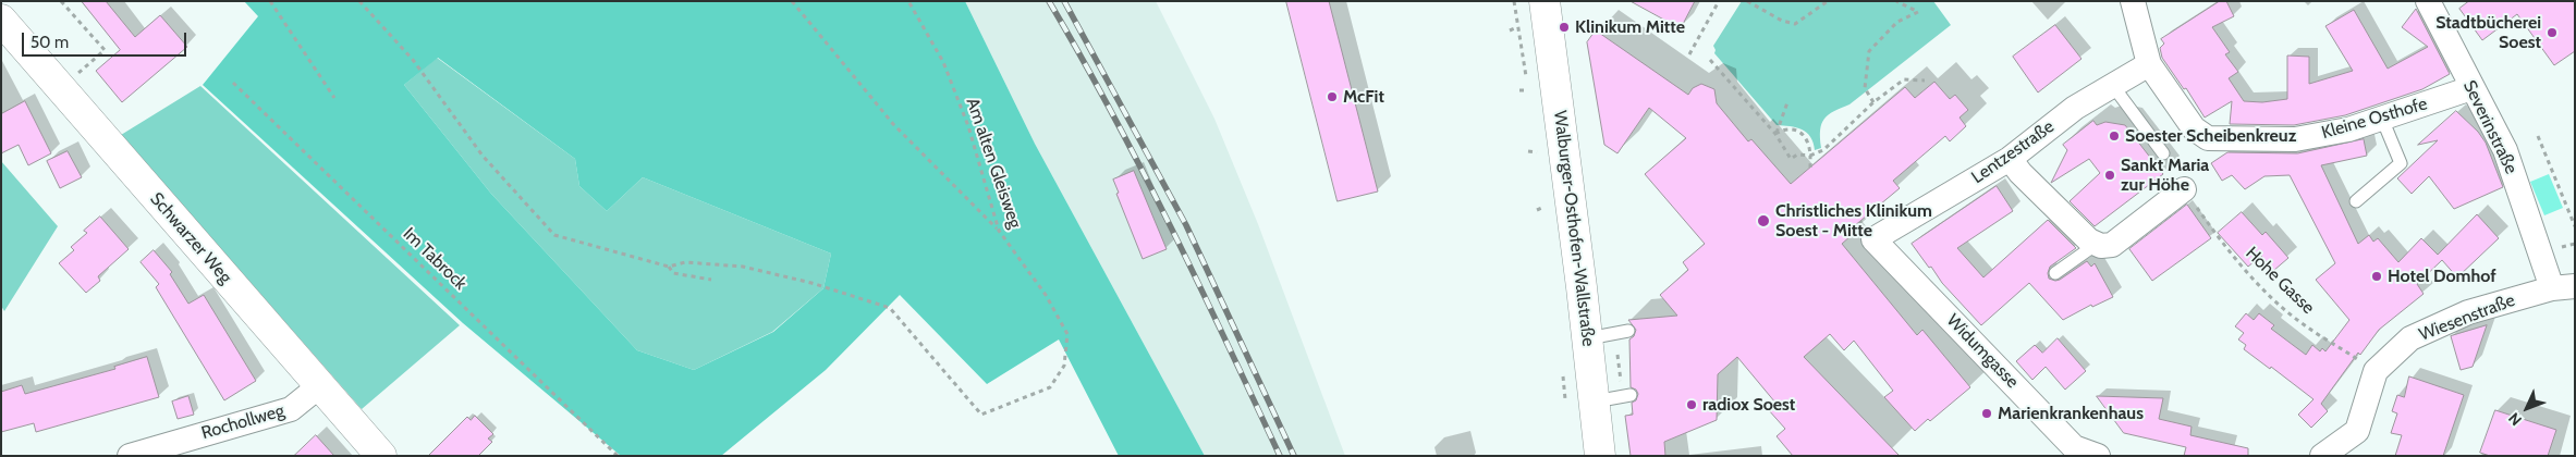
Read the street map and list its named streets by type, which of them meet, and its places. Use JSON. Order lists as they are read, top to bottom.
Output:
{
  "streets": {
    "street": [
      "Kleine Osthofe",
      "Severinstraße",
      "Lentzestraße",
      "Walburger-Osthofen-Wallstraße",
      "Schwarzer Weg",
      "Wiesenstraße",
      "Widumgasse",
      "Rochollweg"
    ],
    "path": ["Am alten Gleisweg", "Im Tabrock", "Hohe Gasse"]
  },
  "crossings": [
    ["Kleine Osthofe", "Severinstraße"],
    ["Kleine Osthofe", "Lentzestraße"],
    ["Severinstraße", "Wiesenstraße"],
    ["Lentzestraße", "Widumgasse"],
    ["Schwarzer Weg", "Rochollweg"],
    ["Hohe Gasse", "Wiesenstraße"]
  ],
  "places": [
    "Klinikum Mitte",
    "Stadtbücherei Soest",
    "McFit",
    "Soester Scheibenkreuz",
    "Sankt Maria zur Höhe",
    "Christliches Klinikum Soest - Mitte",
    "Hotel Domhof",
    "radiox Soest",
    "Marienkrankenhaus"
  ],
  "scale_bar": "50 m",
  "north": "bottom left"
}
